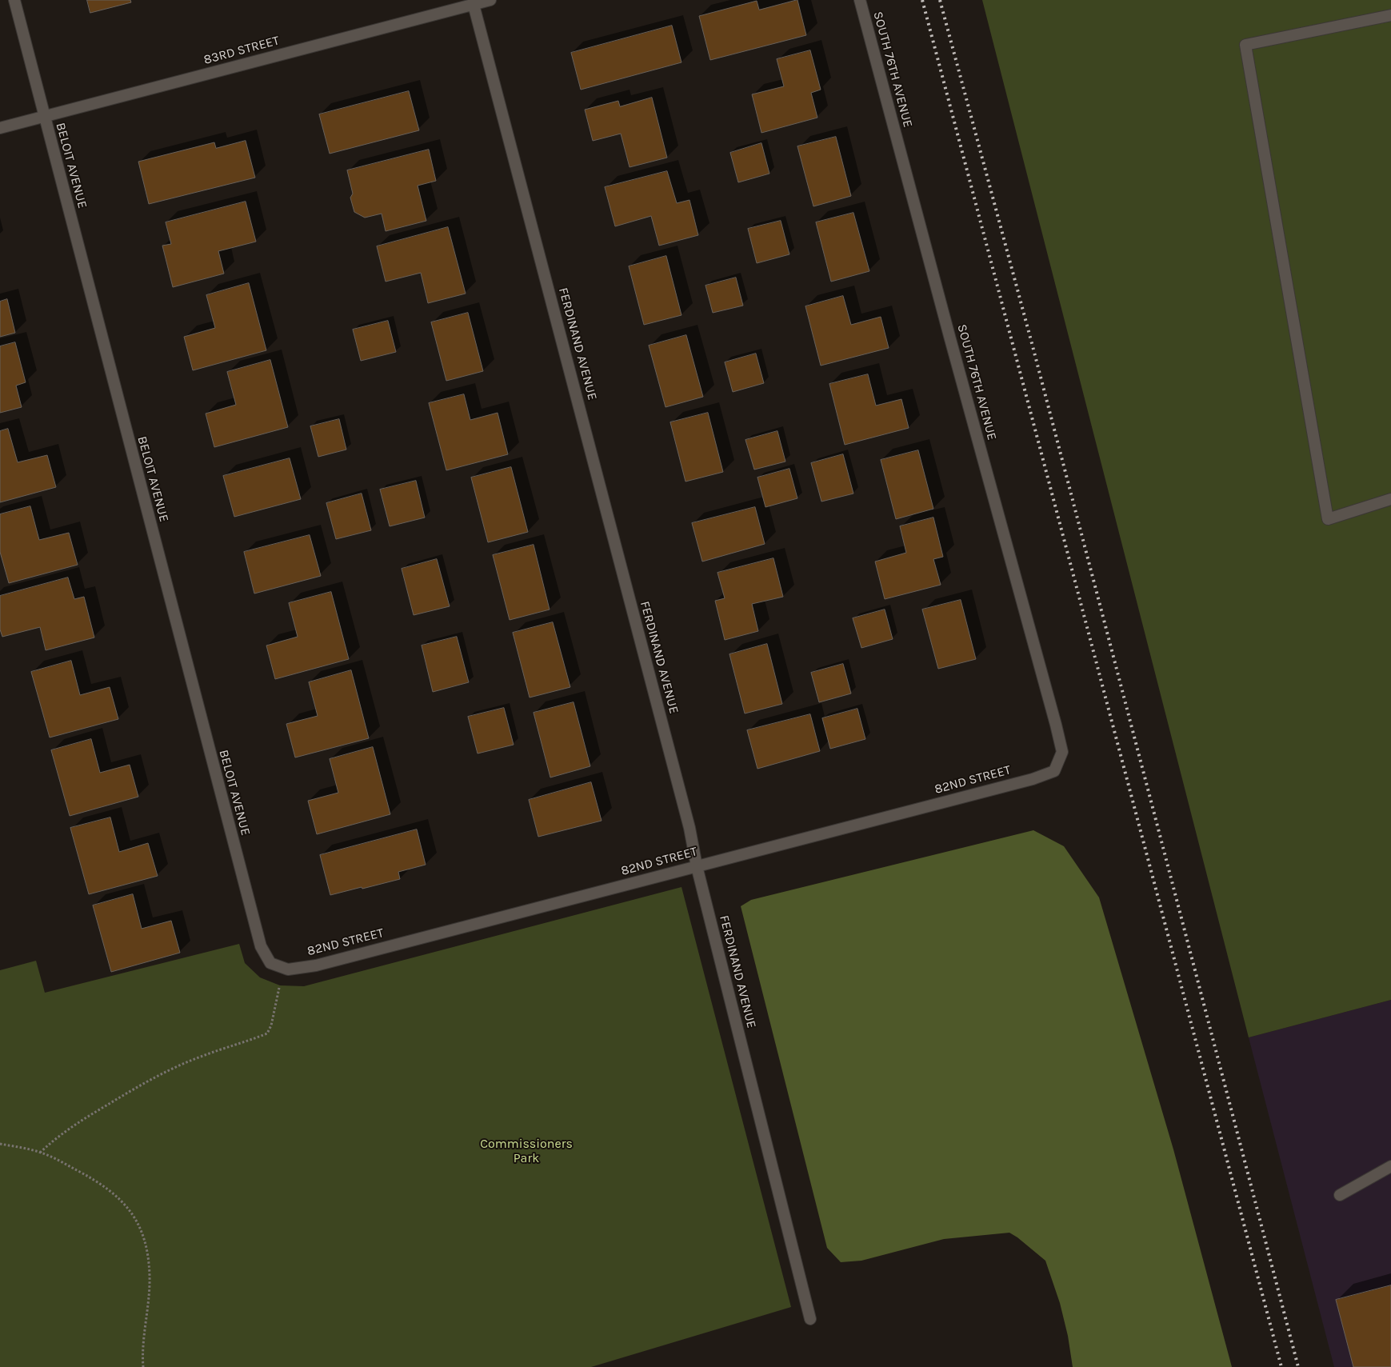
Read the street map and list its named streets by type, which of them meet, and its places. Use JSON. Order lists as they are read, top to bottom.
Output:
{
  "streets": {
    "street": [
      "83RD STREET",
      "SOUTH 76TH AVENUE",
      "BELOIT AVENUE",
      "FERDINAND AVENUE",
      "82ND STREET"
    ]
  },
  "crossings": [
    ["83RD STREET", "BELOIT AVENUE"],
    ["83RD STREET", "FERDINAND AVENUE"],
    ["SOUTH 76TH AVENUE", "82ND STREET"],
    ["BELOIT AVENUE", "82ND STREET"],
    ["FERDINAND AVENUE", "82ND STREET"]
  ],
  "parks": ["Commissioners Park"]
}
